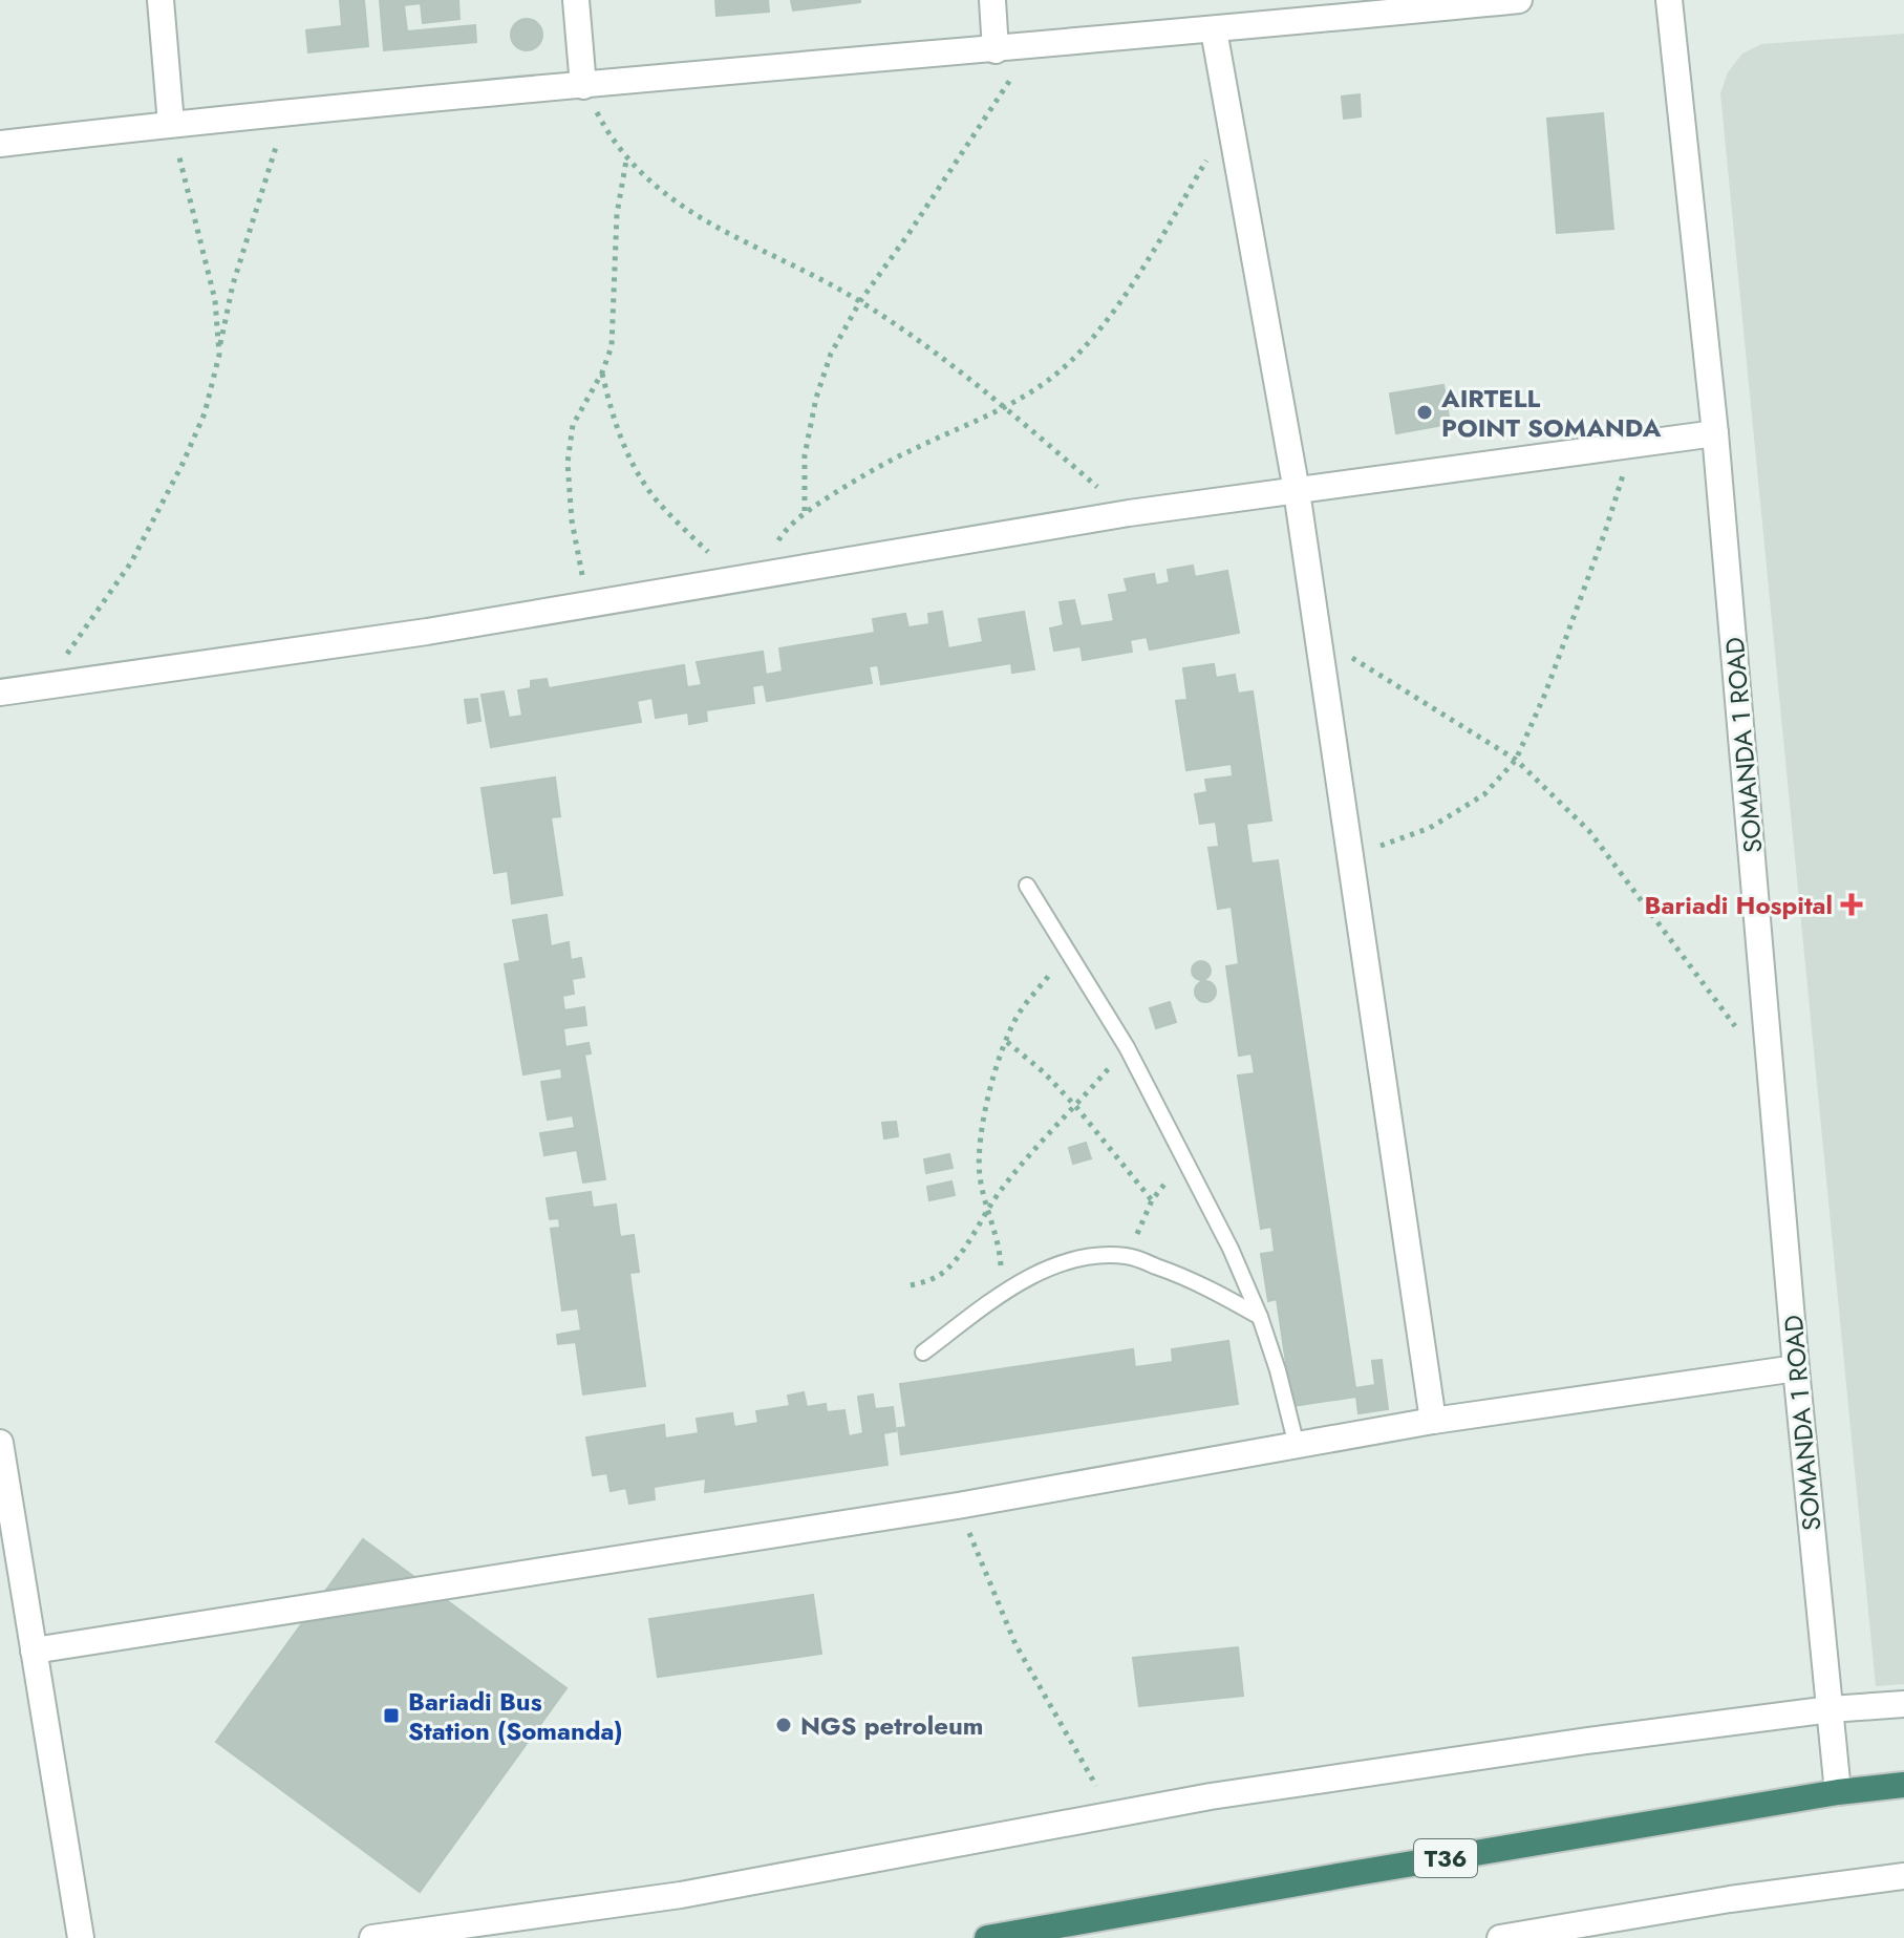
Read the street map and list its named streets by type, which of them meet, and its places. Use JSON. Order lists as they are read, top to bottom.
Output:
{
  "streets": {
    "highway": ["T36"],
    "street": ["SOMANDA 1 ROAD"]
  },
  "crossings": [
    ["SOMANDA 1 ROAD", "T36"]
  ],
  "places": {
    "other": ["AIRTELL POINT SOMANDA", "NGS petroleum"],
    "health": ["Bariadi Hospital"],
    "transit": ["Bariadi Bus Station (Somanda)"]
  }
}
